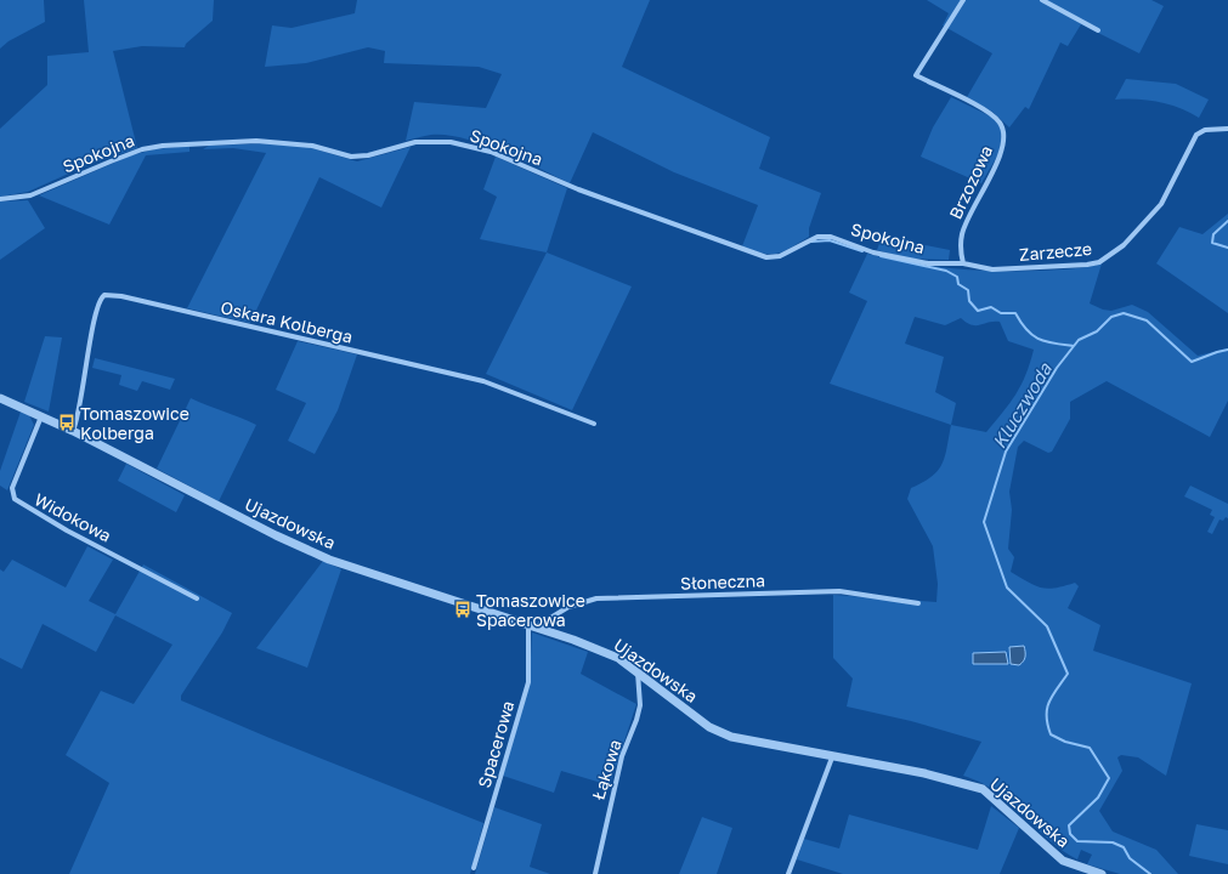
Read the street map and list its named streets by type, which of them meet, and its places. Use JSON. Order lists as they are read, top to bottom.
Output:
{
  "streets": {
    "street": [
      "Spokojna",
      "Brzozowa",
      "Zarzecze",
      "Oskara Kolberga",
      "Widokowa",
      "Ujazdowska",
      "Słoneczna",
      "Spacerowa",
      "Łąkowa"
    ]
  },
  "crossings": [
    ["Spokojna", "Brzozowa"],
    ["Spokojna", "Zarzecze"],
    ["Brzozowa", "Zarzecze"],
    ["Oskara Kolberga", "Ujazdowska"],
    ["Widokowa", "Ujazdowska"],
    ["Ujazdowska", "Słoneczna"],
    ["Ujazdowska", "Spacerowa"],
    ["Ujazdowska", "Łąkowa"],
    ["Słoneczna", "Spacerowa"]
  ],
  "water": ["Kluczwoda"],
  "places": {
    "bus stop": ["Tomaszowice Kolberga", "Tomaszowice Spacerowa"]
  }
}
